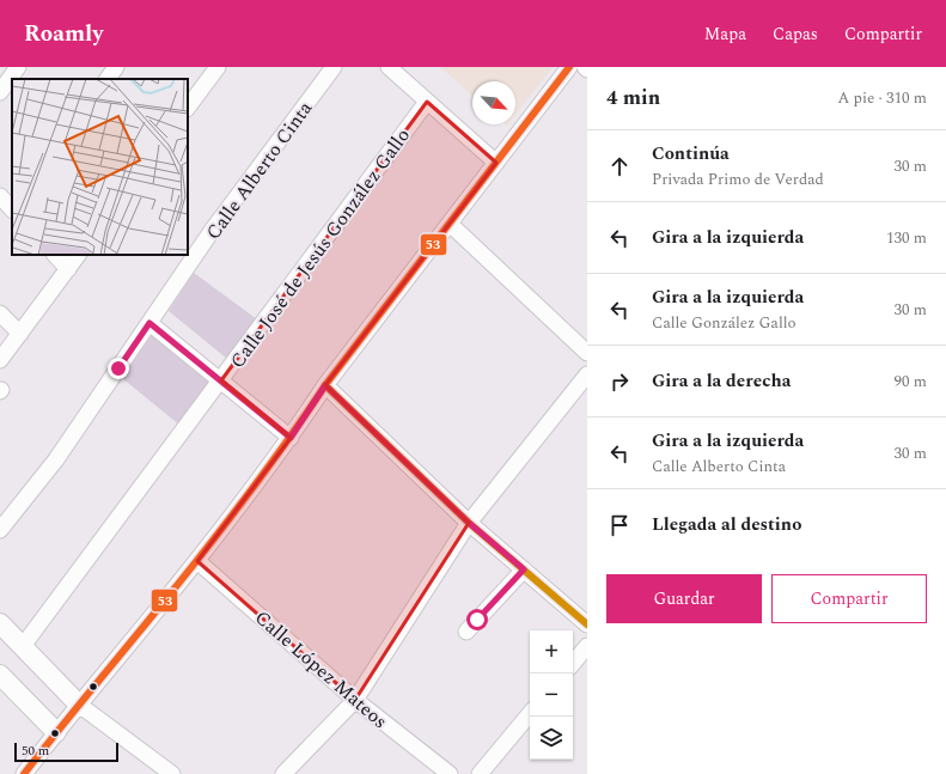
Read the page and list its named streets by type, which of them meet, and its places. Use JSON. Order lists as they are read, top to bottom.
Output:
{
  "streets": {
    "street": ["Calle Alberto Cinta", "Calle José de Jesús González Gallo", "Calle López Mateos"]
  },
  "lines": ["transit line 53"],
  "scale_bar": "50 m",
  "north": "bottom right",
  "page": {
    "header": "Roamly",
    "nav": ["Mapa", "Capas", "Compartir"],
    "heading": ["4 min", "A pie · 310 m"],
    "list": [
      ["Continúa", "Privada Primo de Verdad", "30 m"],
      ["Gira a la izquierda", "130 m"],
      ["Gira a la izquierda", "Calle González Gallo", "30 m"],
      ["Gira a la derecha", "90 m"],
      ["Gira a la izquierda", "Calle Alberto Cinta", "30 m"],
      "Llegada al destino"
    ],
    "buttons": ["Guardar", "Compartir"],
    "map_buttons": ["+", "−"],
    "scale": "50 m"
  }
}
